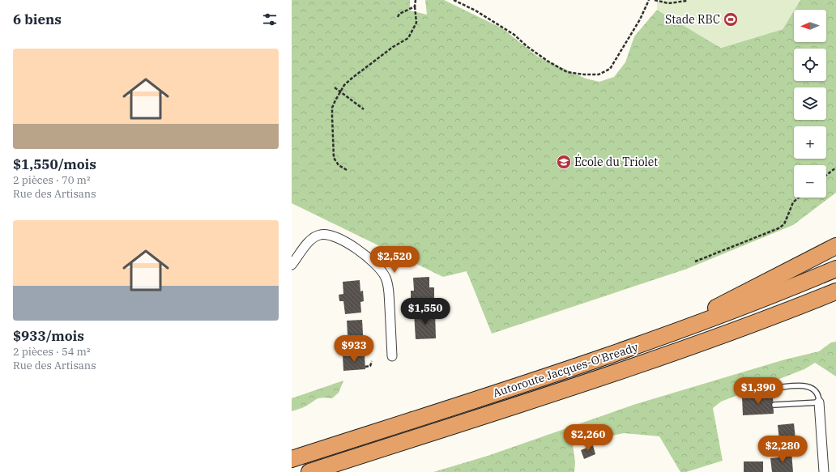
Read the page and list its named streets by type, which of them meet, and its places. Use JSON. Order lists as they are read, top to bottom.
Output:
{
  "streets": {
    "highway": ["Autoroute Jacques-O'Bready"]
  },
  "places": {
    "sports": ["Stade RBC"],
    "school or university": ["École du Triolet"]
  },
  "north": "left",
  "page": {
    "heading": "6 biens",
    "map_buttons": ["+", "−"],
    "list": [
      {
        "name": "$1,550/mois",
        "note": "2 pièces · 70 m² · Rue des Artisans"
      },
      {
        "name": "$933/mois",
        "note": "2 pièces · 54 m² · Rue des Artisans"
      }
    ],
    "price": [
      "$2,520",
      "$1,550",
      "$933",
      "$1,390",
      "$2,260",
      "$2,280"
    ]
  }
}
